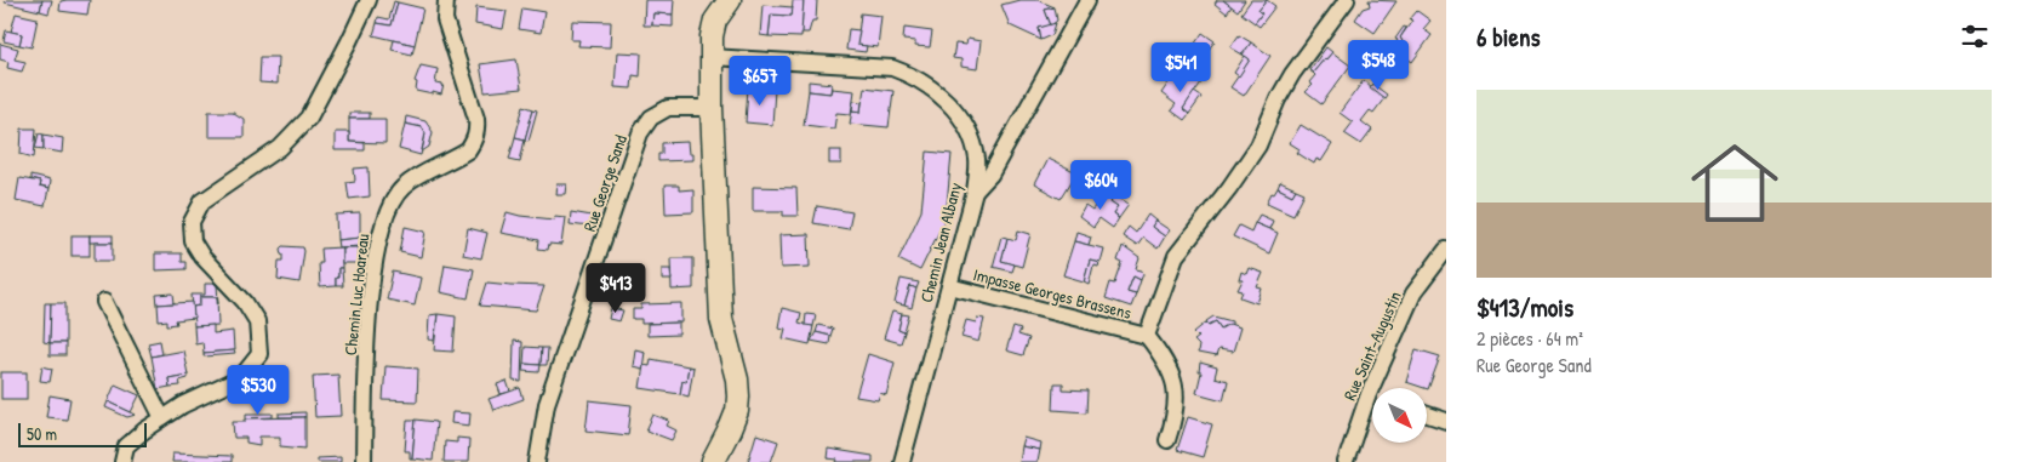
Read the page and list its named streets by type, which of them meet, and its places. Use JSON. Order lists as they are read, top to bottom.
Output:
{
  "streets": {
    "street": [
      "Rue George Sand",
      "Chemin Jean Albany",
      "Impasse Georges Brassens",
      "Chemin Luc Hoareau",
      "Rue Saint-Augustin"
    ]
  },
  "crossings": [
    ["Chemin Jean Albany", "Impasse Georges Brassens"]
  ],
  "scale_bar": "50 m",
  "north": "bottom right",
  "page": {
    "heading": "6 biens",
    "price": [
      "$548",
      "$541",
      "$657",
      "$604",
      "$413",
      "$530"
    ],
    "list": [
      {
        "name": "$413/mois",
        "note": "2 pièces · 64 m² · Rue George Sand"
      }
    ],
    "scale": "50 m"
  }
}
